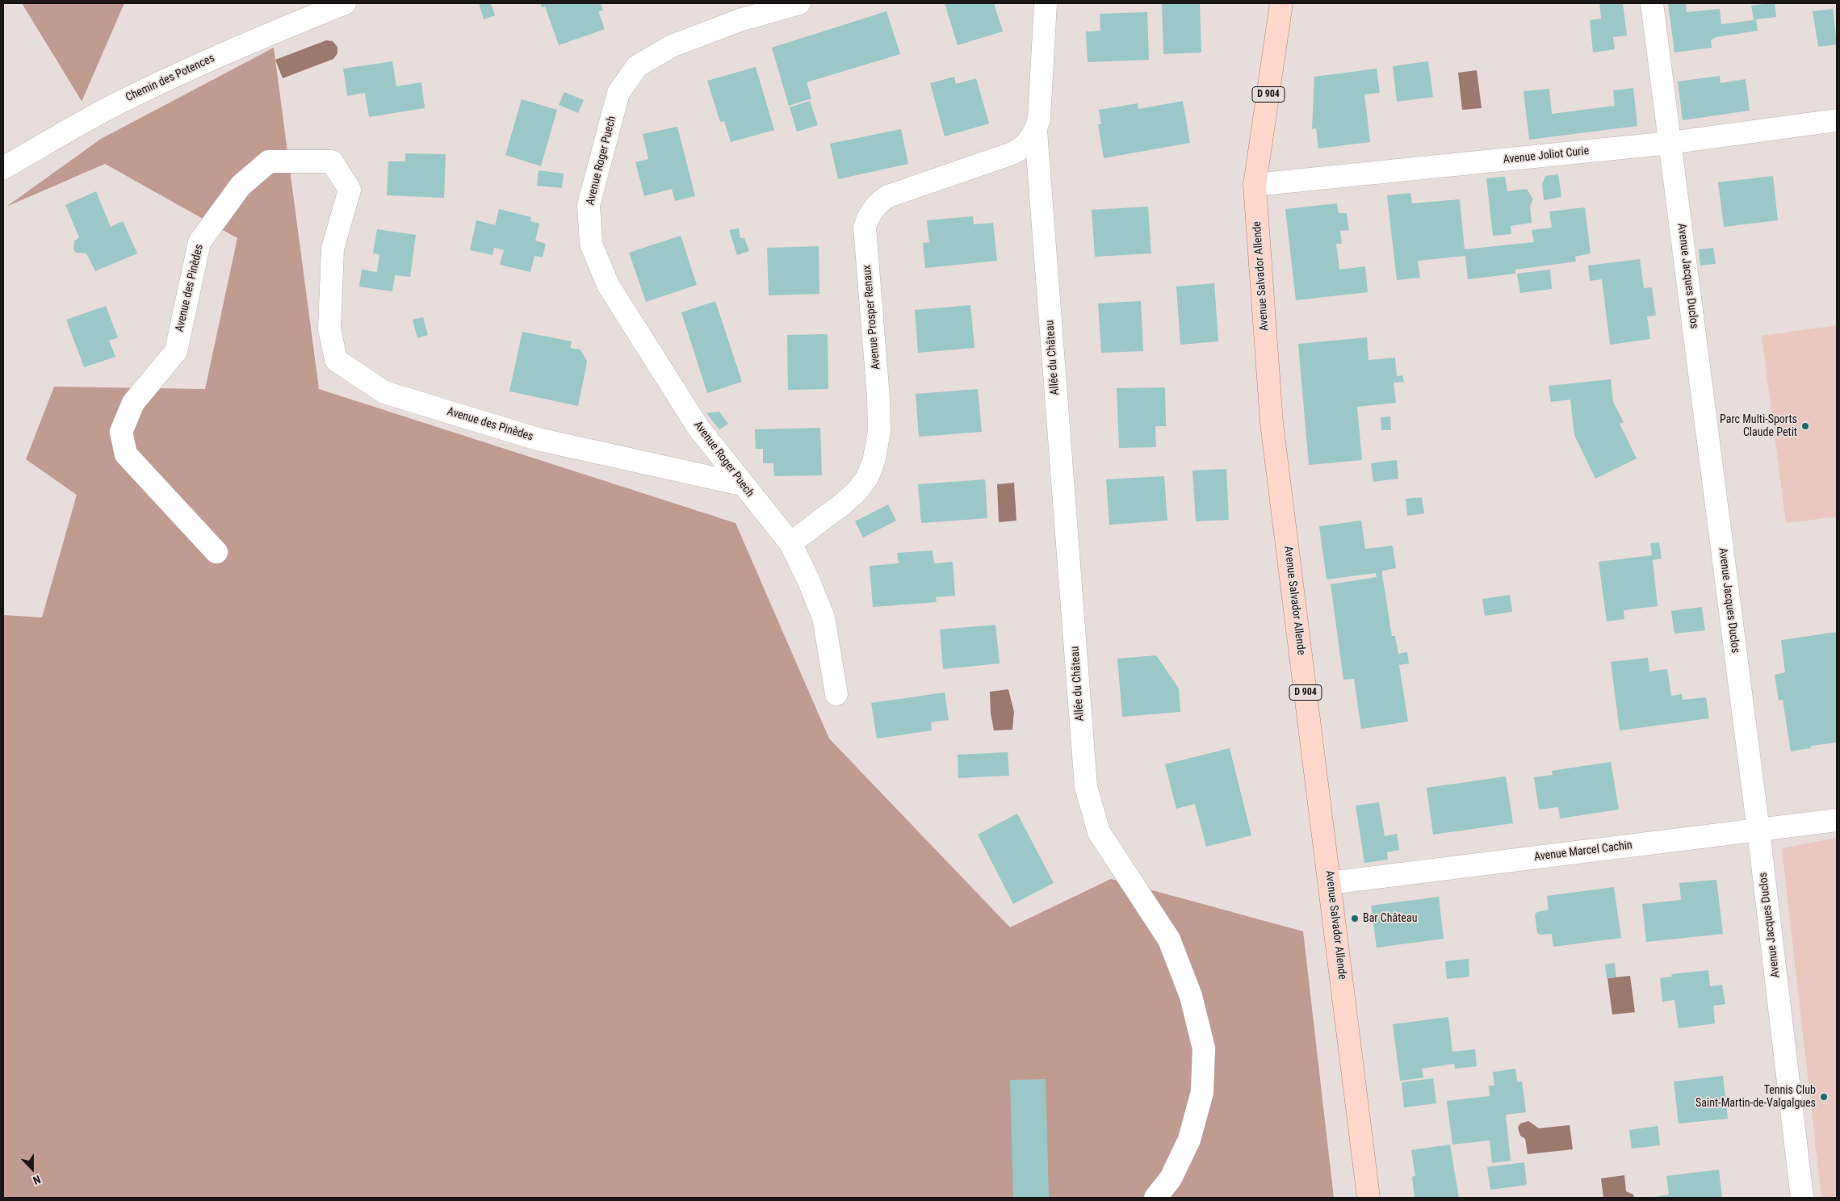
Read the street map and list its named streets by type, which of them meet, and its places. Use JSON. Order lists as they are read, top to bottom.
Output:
{
  "streets": {
    "main road": ["D 904", "Avenue Salvador Allende"],
    "street": [
      "Chemin des Potences",
      "Avenue Joliot Curie",
      "Avenue Roger Puech",
      "Avenue Jacques Duclos",
      "Avenue des Pinèdes",
      "Avenue Prosper Renaux",
      "Allée du Château",
      "Avenue Marcel Cachin"
    ]
  },
  "crossings": [
    ["Avenue Joliot Curie", "Avenue Salvador Allende"],
    ["Avenue Joliot Curie", "Avenue Jacques Duclos"],
    ["Avenue Roger Puech", "Avenue des Pinèdes"],
    ["Avenue Roger Puech", "Avenue Prosper Renaux"],
    ["Avenue Salvador Allende", "Avenue Marcel Cachin"],
    ["Avenue Jacques Duclos", "Avenue Marcel Cachin"],
    ["Avenue Prosper Renaux", "Allée du Château"]
  ],
  "places": ["Parc Multi-Sports Claude Petit", "Bar Château", "Tennis Club Saint-Martin-de-Valgalgues"],
  "north": "bottom"
}
